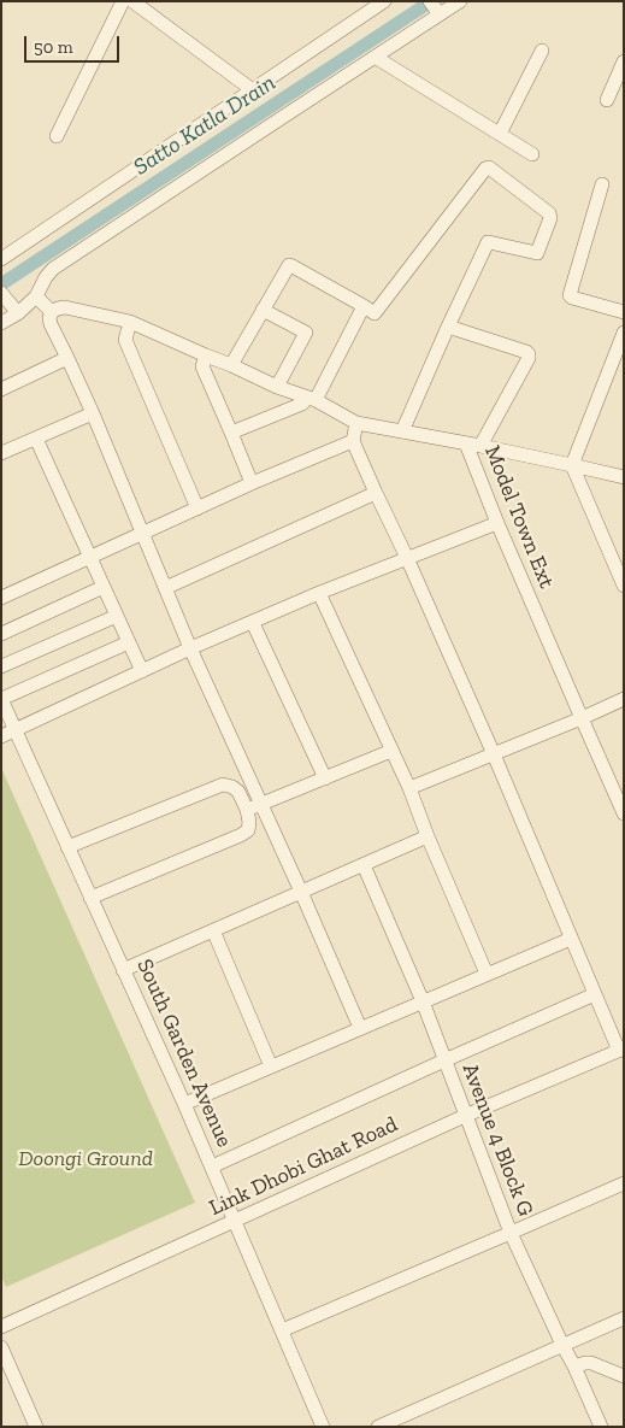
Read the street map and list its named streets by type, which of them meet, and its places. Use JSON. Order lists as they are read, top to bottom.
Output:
{
  "streets": {
    "street": [
      "Model Town Ext",
      "South Garden Avenue",
      "Avenue 4 Block G",
      "Link Dhobi Ghat Road"
    ]
  },
  "crossings": [
    ["South Garden Avenue", "Link Dhobi Ghat Road"],
    ["Avenue 4 Block G", "Link Dhobi Ghat Road"]
  ],
  "water": ["Satto Katla Drain"],
  "parks": ["Doongi Ground"],
  "scale_bar": "50 m"
}
